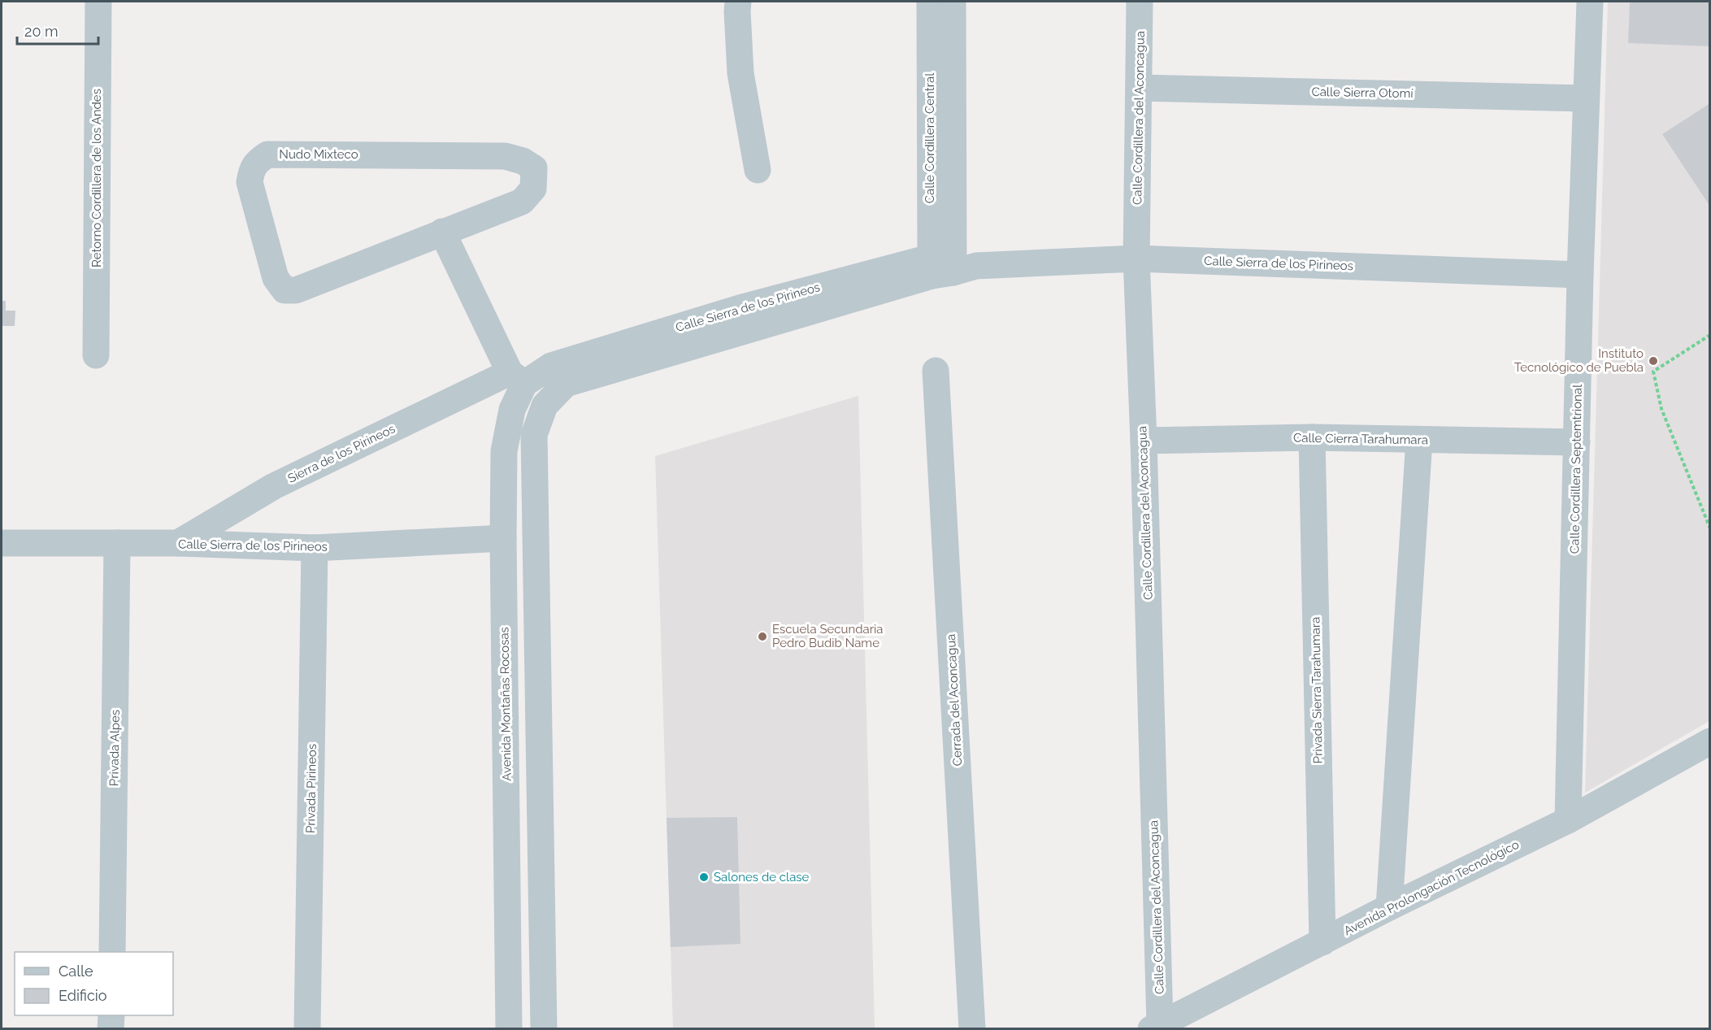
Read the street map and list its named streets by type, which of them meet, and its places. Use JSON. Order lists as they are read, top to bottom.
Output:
{
  "streets": {
    "street": [
      "Calle Sierra Otomí",
      "Calle Cordillera del Aconcagua",
      "Calle Cordillera Central",
      "Nudo Mixteco",
      "Retorno Cordillera de los Andes",
      "Calle Sierra de los Pirineos",
      "Calle Cierra Tarahumara",
      "Sierra de los Pirineos",
      "Calle Cordillera Septemtrional",
      "Privada Sierra Tarahumara",
      "Cerrada del Aconcagua",
      "Avenida Montañas Rocosas",
      "Privada Alpes",
      "Privada Pirineos",
      "Avenida Prolongación Tecnológico"
    ]
  },
  "crossings": [
    ["Calle Sierra Otomí", "Calle Cordillera del Aconcagua"],
    ["Calle Sierra Otomí", "Calle Cordillera Septemtrional"],
    ["Calle Cordillera del Aconcagua", "Calle Sierra de los Pirineos"],
    ["Calle Cordillera del Aconcagua", "Calle Cierra Tarahumara"],
    ["Calle Cordillera del Aconcagua", "Avenida Prolongación Tecnológico"],
    ["Calle Cordillera Central", "Calle Sierra de los Pirineos"],
    ["Calle Sierra de los Pirineos", "Sierra de los Pirineos"],
    ["Calle Sierra de los Pirineos", "Calle Cordillera Septemtrional"],
    ["Calle Sierra de los Pirineos", "Avenida Montañas Rocosas"],
    ["Calle Sierra de los Pirineos", "Privada Alpes"],
    ["Calle Sierra de los Pirineos", "Privada Pirineos"],
    ["Calle Cierra Tarahumara", "Calle Cordillera Septemtrional"],
    ["Calle Cierra Tarahumara", "Privada Sierra Tarahumara"],
    ["Sierra de los Pirineos", "Avenida Montañas Rocosas"],
    ["Calle Cordillera Septemtrional", "Avenida Prolongación Tecnológico"],
    ["Privada Sierra Tarahumara", "Avenida Prolongación Tecnológico"]
  ],
  "places": ["Instituto Tecnológico de Puebla", "Escuela Secundaria Pedro Budib Name", "Salones de clase"],
  "legend": ["Calle", "Edificio"],
  "scale_bar": "20 m"
}
